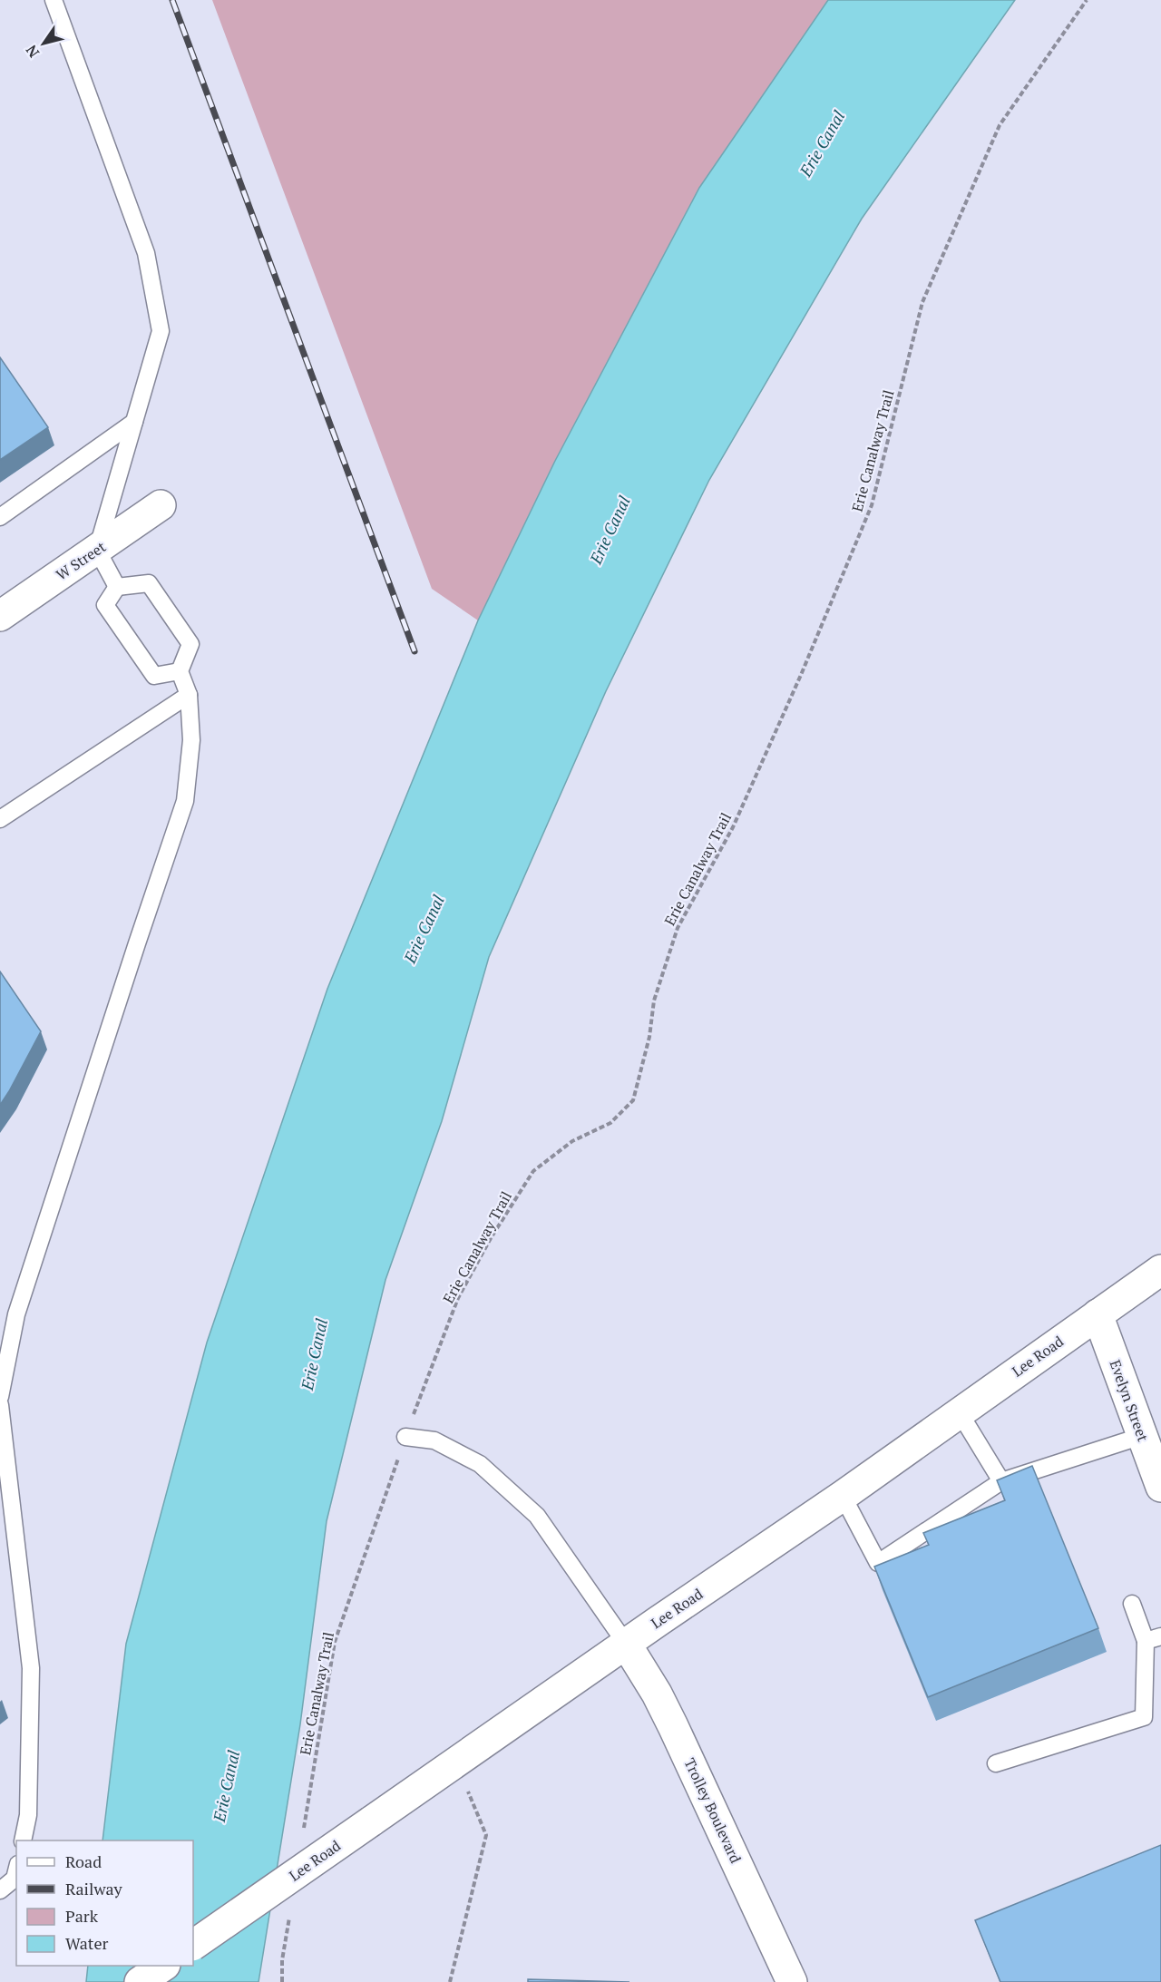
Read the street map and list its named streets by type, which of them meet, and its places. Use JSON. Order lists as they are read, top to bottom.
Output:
{
  "streets": {
    "street": [
      "W Street",
      "Lee Road",
      "Evelyn Street",
      "Trolley Boulevard"
    ],
    "path": ["Erie Canalway Trail"]
  },
  "crossings": [
    ["Lee Road", "Evelyn Street"],
    ["Lee Road", "Trolley Boulevard"]
  ],
  "water": ["Erie Canal"],
  "legend": [
    "Road",
    "Railway",
    "Park",
    "Water"
  ],
  "north": "bottom left"
}
